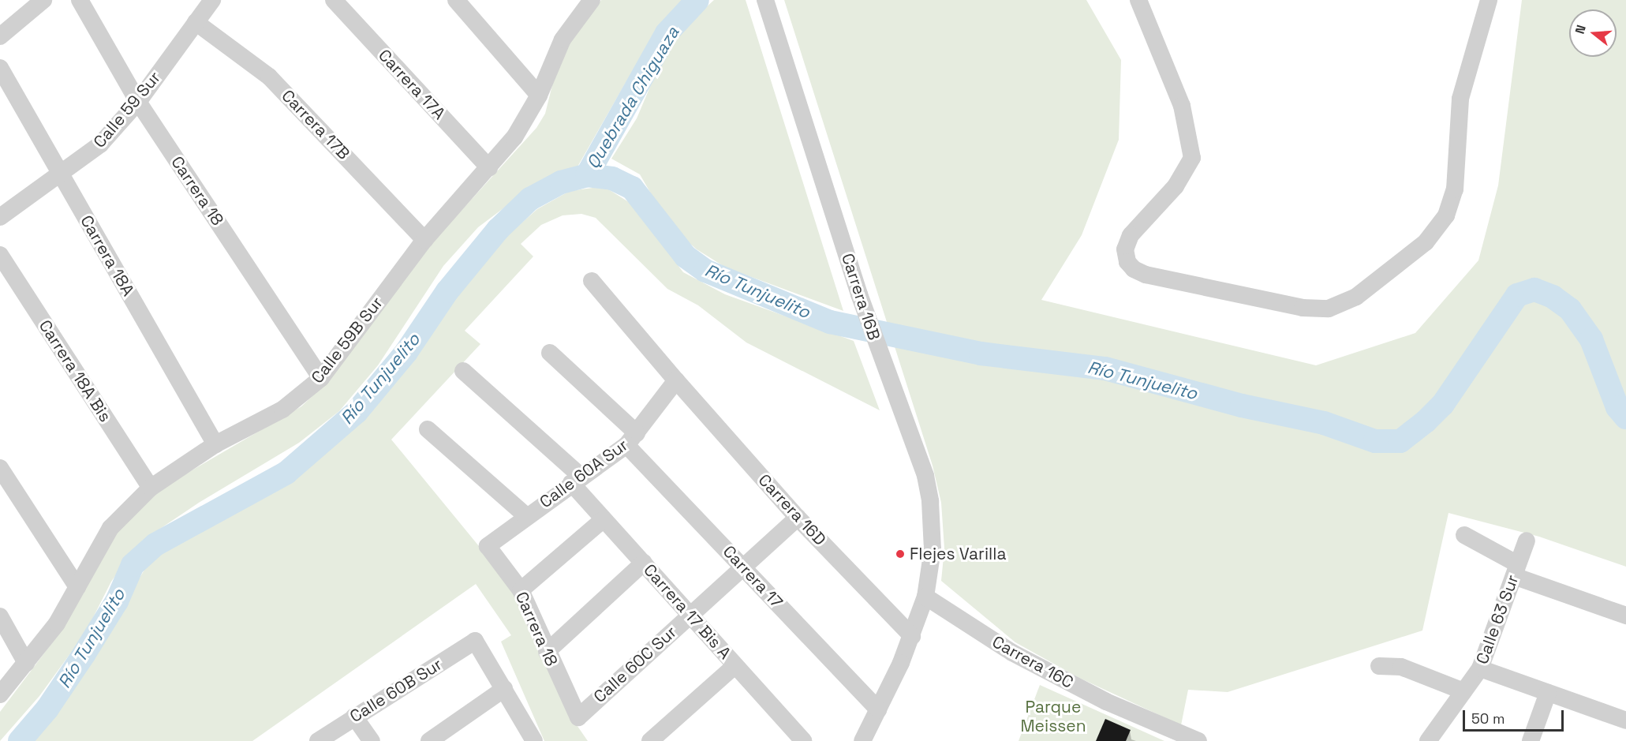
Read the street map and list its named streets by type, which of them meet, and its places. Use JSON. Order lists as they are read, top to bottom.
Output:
{
  "streets": {
    "street": [
      "Carrera 17A",
      "Calle 59 Sur",
      "Carrera 17B",
      "Carrera 18",
      "Carrera 18A",
      "Carrera 16B",
      "Calle 59B Sur",
      "Carrera 18A Bis",
      "Calle 60A Sur",
      "Carrera 16D",
      "Carrera 17",
      "Carrera 17 Bis A",
      "Calle 63 Sur",
      "Carrera 16C",
      "Calle 60C Sur",
      "Calle 60B Sur"
    ]
  },
  "crossings": [
    ["Carrera 17A", "Calle 59B Sur"],
    ["Calle 59 Sur", "Carrera 17B"],
    ["Calle 59 Sur", "Carrera 18"],
    ["Calle 59 Sur", "Carrera 18A"],
    ["Carrera 17B", "Calle 59B Sur"],
    ["Carrera 18", "Calle 59B Sur"],
    ["Carrera 18", "Calle 60A Sur"],
    ["Carrera 18", "Calle 60C Sur"],
    ["Carrera 18A", "Calle 59B Sur"],
    ["Carrera 16B", "Carrera 16D"],
    ["Carrera 16B", "Carrera 17"],
    ["Carrera 16B", "Carrera 16C"],
    ["Calle 59B Sur", "Carrera 18A Bis"],
    ["Calle 60A Sur", "Carrera 16D"],
    ["Calle 60A Sur", "Carrera 17"],
    ["Calle 60A Sur", "Carrera 17 Bis A"],
    ["Carrera 16D", "Calle 60C Sur"],
    ["Carrera 17", "Calle 60C Sur"],
    ["Carrera 17 Bis A", "Calle 60C Sur"]
  ],
  "water": ["Quebrada Chiguaza", "Río Tunjuelito"],
  "parks": ["Parque Meissen"],
  "places": ["Flejes Varilla"],
  "scale_bar": "50 m",
  "north": "left"
}
